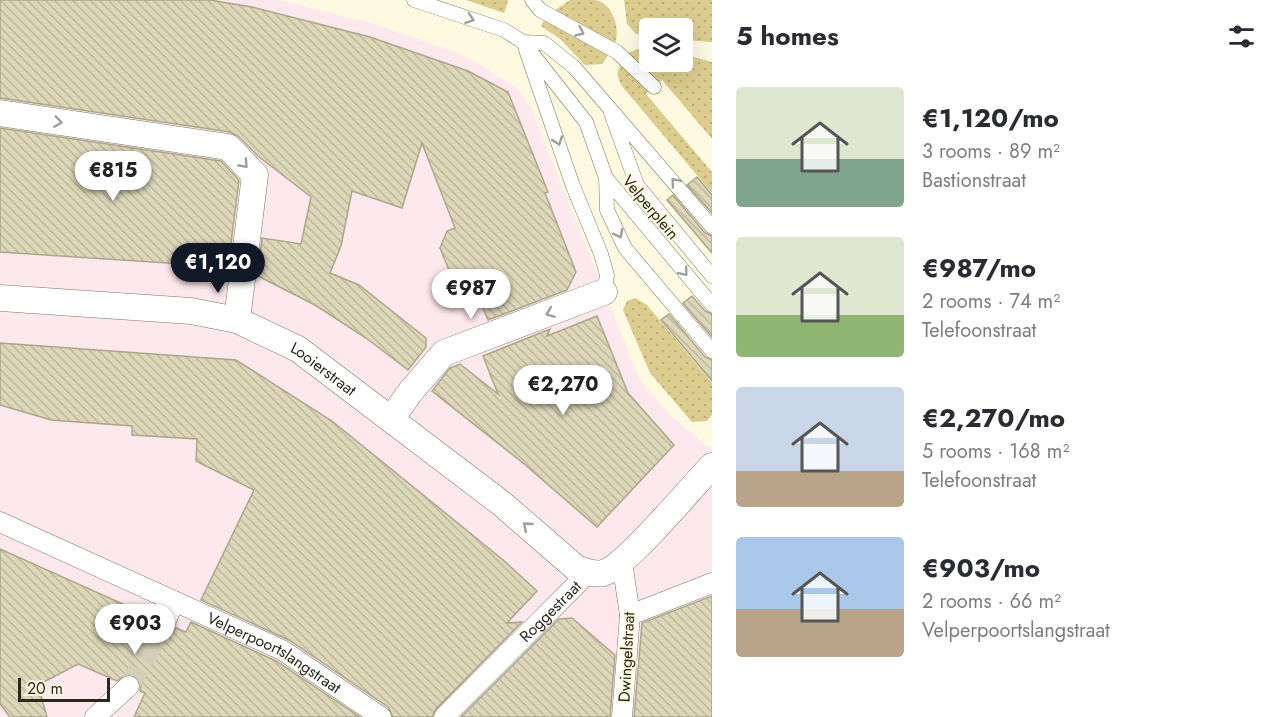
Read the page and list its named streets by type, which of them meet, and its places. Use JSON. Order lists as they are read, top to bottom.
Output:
{
  "streets": {
    "street": [
      "Looierstraat",
      "Roggestraat",
      "Velperpoortslangstraat",
      "Dwingelstraat"
    ],
    "lane": ["Velperplein"]
  },
  "crossings": [
    ["Looierstraat", "Roggestraat"],
    ["Roggestraat", "Dwingelstraat"]
  ],
  "one_way": ["Looierstraat"],
  "scale_bar": "20 m",
  "page": {
    "heading": "5 homes",
    "list": [
      {
        "name": "€1,120/mo",
        "note": "3 rooms · 89 m² · Bastionstraat"
      },
      {
        "name": "€987/mo",
        "note": "2 rooms · 74 m² · Telefoonstraat"
      },
      {
        "name": "€2,270/mo",
        "note": "5 rooms · 168 m² · Telefoonstraat"
      },
      {
        "name": "€903/mo",
        "note": "2 rooms · 66 m² · Velperpoortslangstraat"
      }
    ],
    "price": [
      "€815",
      "€1,120",
      "€987",
      "€2,270",
      "€903"
    ],
    "scale": "20 m"
  }
}
